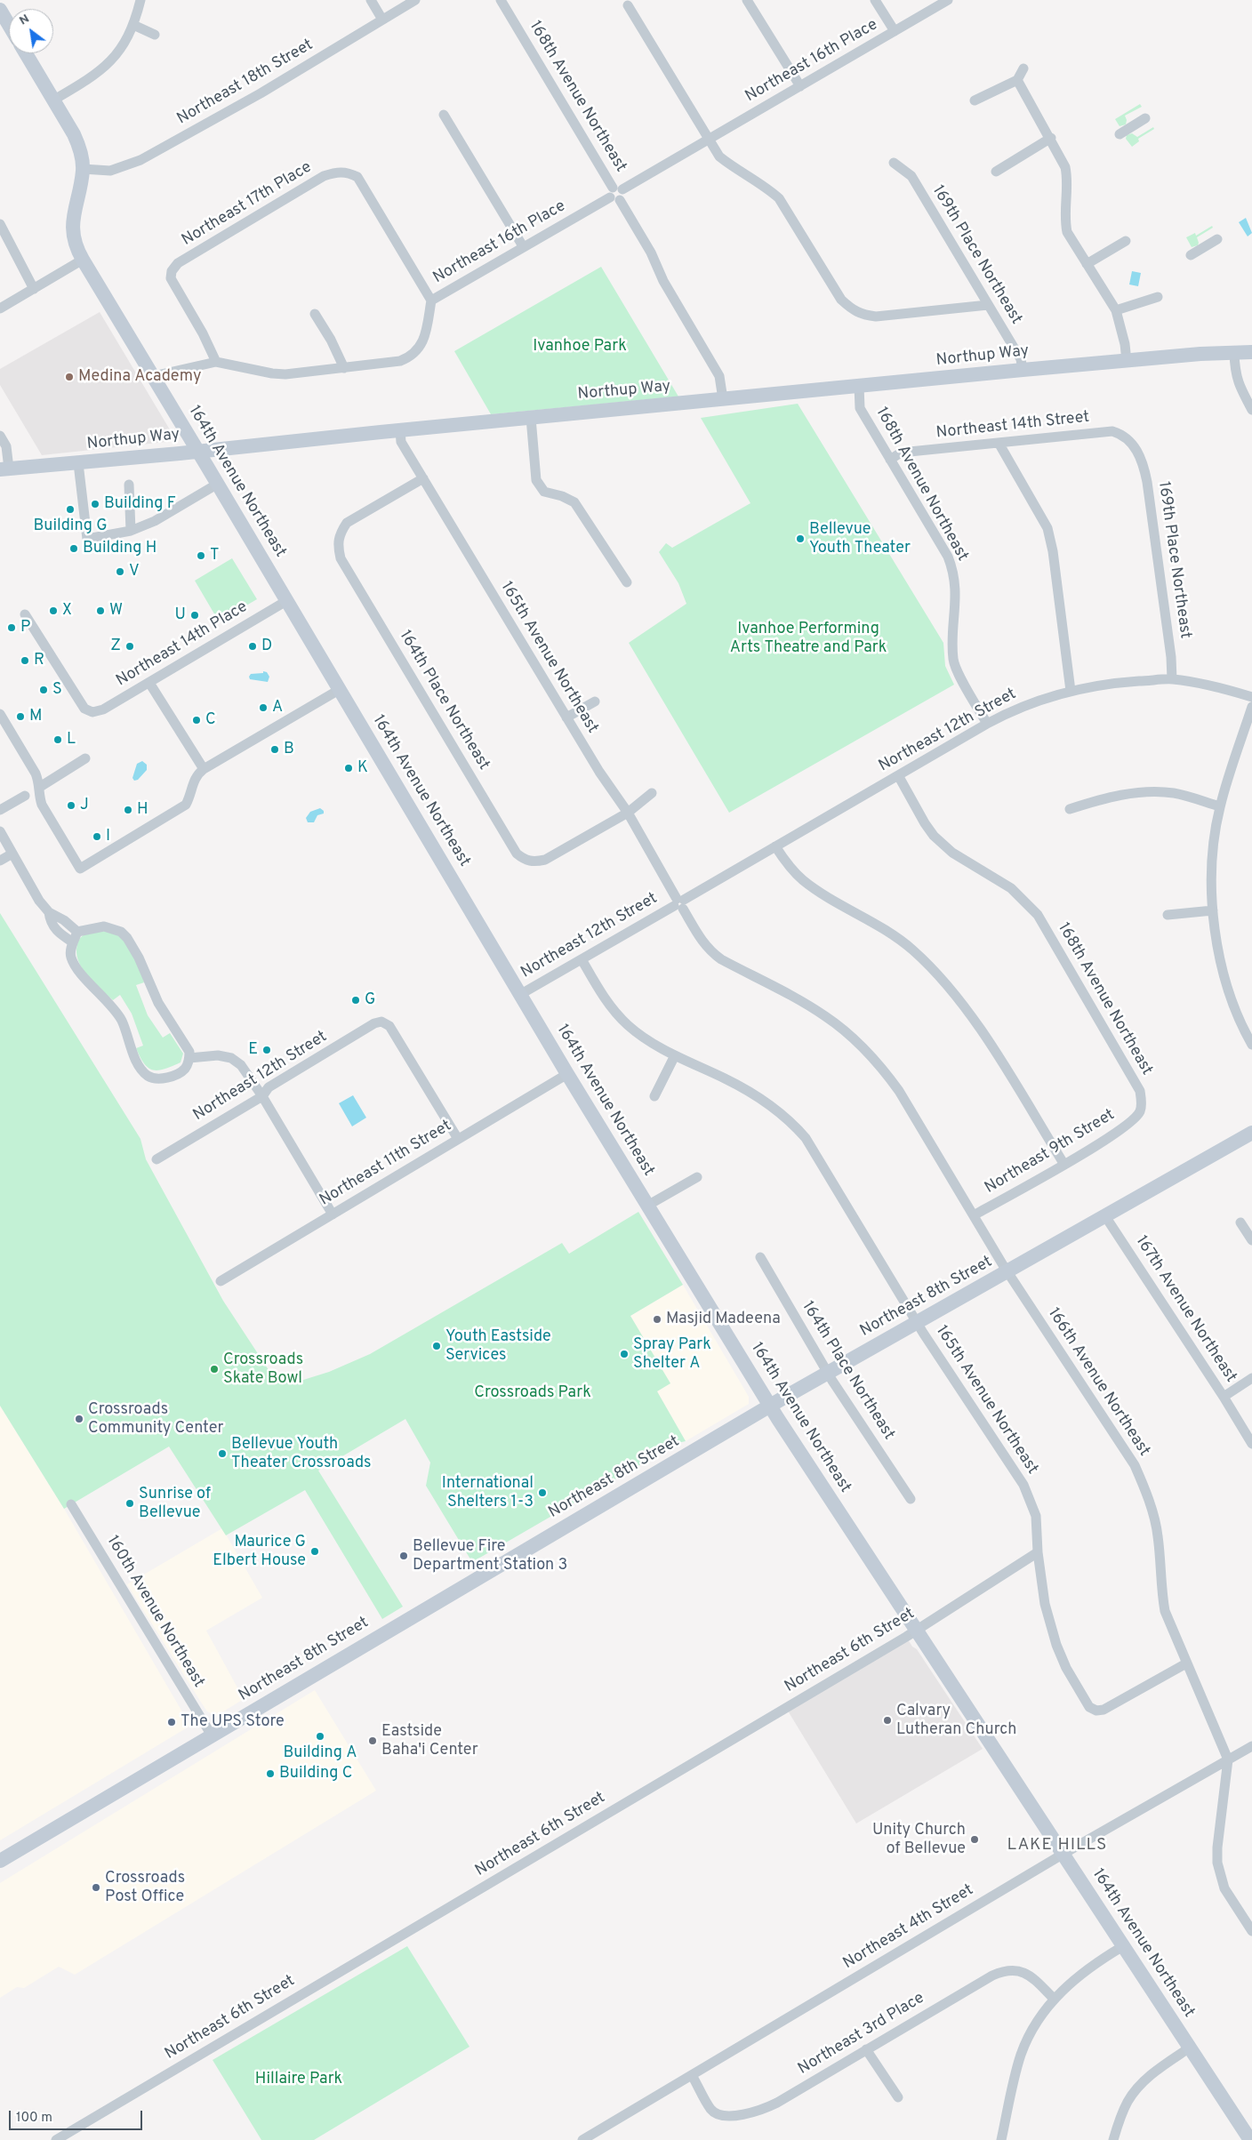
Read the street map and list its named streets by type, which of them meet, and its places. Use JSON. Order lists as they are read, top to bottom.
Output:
{
  "streets": {
    "street": [
      "Northeast 16th Place",
      "Northeast 18th Street",
      "168th Avenue Northeast",
      "Northeast 17th Place",
      "169th Place Northeast",
      "Northup Way",
      "Northeast 14th Street",
      "164th Avenue Northeast",
      "Northeast 14th Place",
      "165th Avenue Northeast",
      "164th Place Northeast",
      "Northeast 12th Street",
      "Northeast 9th Street",
      "Northeast 11th Street",
      "Northeast 8th Street",
      "167th Avenue Northeast",
      "166th Avenue Northeast",
      "160th Avenue Northeast",
      "Northeast 6th Street",
      "Northeast 4th Street",
      "Northeast 3rd Place"
    ]
  },
  "crossings": [
    ["Northeast 16th Place", "168th Avenue Northeast"],
    ["Northeast 16th Place", "Northeast 17th Place"],
    ["Northeast 16th Place", "164th Avenue Northeast"],
    ["Northeast 18th Street", "164th Avenue Northeast"],
    ["168th Avenue Northeast", "Northup Way"],
    ["168th Avenue Northeast", "Northeast 14th Street"],
    ["168th Avenue Northeast", "Northeast 12th Street"],
    ["168th Avenue Northeast", "Northeast 9th Street"],
    ["169th Place Northeast", "Northup Way"],
    ["169th Place Northeast", "Northeast 14th Street"],
    ["169th Place Northeast", "Northeast 12th Street"],
    ["Northup Way", "164th Avenue Northeast"],
    ["Northup Way", "165th Avenue Northeast"],
    ["164th Avenue Northeast", "Northeast 14th Place"],
    ["164th Avenue Northeast", "Northeast 12th Street"],
    ["164th Avenue Northeast", "Northeast 11th Street"],
    ["164th Avenue Northeast", "Northeast 8th Street"],
    ["164th Avenue Northeast", "Northeast 6th Street"],
    ["164th Avenue Northeast", "Northeast 4th Street"],
    ["165th Avenue Northeast", "164th Place Northeast"],
    ["165th Avenue Northeast", "Northeast 12th Street"],
    ["165th Avenue Northeast", "Northeast 8th Street"],
    ["165th Avenue Northeast", "166th Avenue Northeast"],
    ["165th Avenue Northeast", "Northeast 6th Street"],
    ["164th Place Northeast", "Northeast 8th Street"],
    ["Northeast 12th Street", "Northeast 11th Street"],
    ["Northeast 9th Street", "166th Avenue Northeast"],
    ["Northeast 8th Street", "167th Avenue Northeast"],
    ["Northeast 8th Street", "166th Avenue Northeast"],
    ["Northeast 8th Street", "160th Avenue Northeast"],
    ["166th Avenue Northeast", "Northeast 4th Street"],
    ["Northeast 4th Street", "Northeast 3rd Place"]
  ],
  "districts": ["LAKE HILLS"],
  "parks": [
    "Ivanhoe Park",
    "Ivanhoe Performing Arts Theatre and Park",
    "Crossroads Park",
    "Hillaire Park"
  ],
  "places": [
    "Medina Academy",
    "Building F",
    "Building G",
    "Bellevue Youth Theater",
    "Building H",
    "T",
    "V",
    "X",
    "W",
    "U",
    "P",
    "Z",
    "D",
    "R",
    "S",
    "A",
    "M",
    "C",
    "L",
    "B",
    "K",
    "J",
    "H",
    "I",
    "G",
    "E",
    "Masjid Madeena",
    "Youth Eastside Services",
    "Spray Park Shelter A",
    "Crossroads Skate Bowl",
    "Crossroads Community Center",
    "Bellevue Youth Theater Crossroads",
    "International Shelters 1-3",
    "Sunrise of Bellevue",
    "Maurice G Elbert House",
    "Bellevue Fire Department Station 3",
    "Calvary Lutheran Church",
    "The UPS Store",
    "Building A",
    "Eastside Baha'i Center",
    "Building C",
    "Unity Church of Bellevue",
    "Crossroads Post Office"
  ],
  "scale_bar": "100 m",
  "north": "top left"
}
